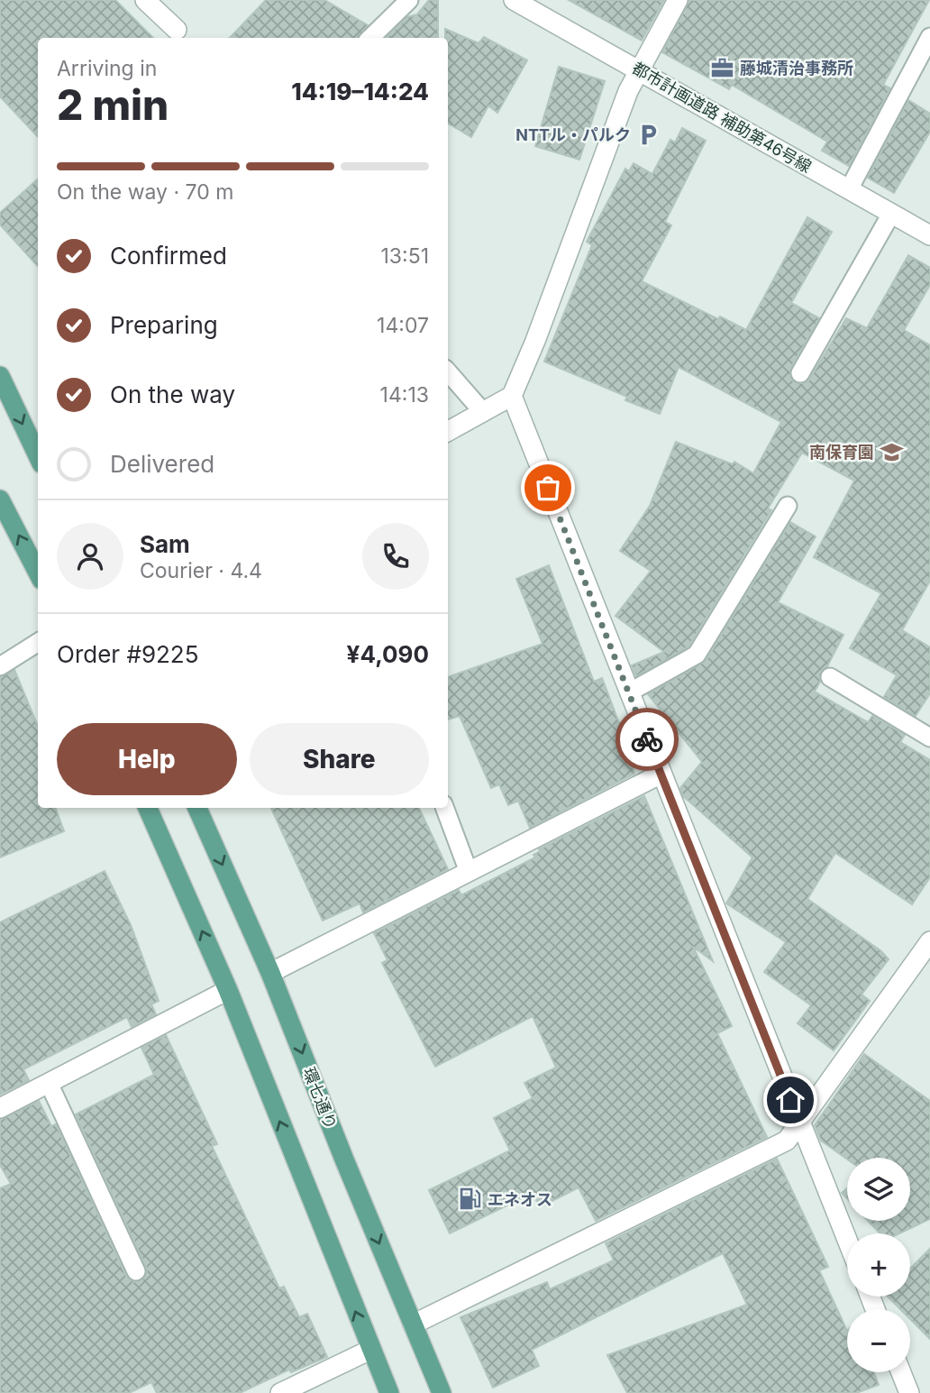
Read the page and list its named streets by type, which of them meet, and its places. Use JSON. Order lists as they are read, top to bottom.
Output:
{
  "streets": {
    "main road": ["環七通り"],
    "street": ["都市計画道路 補助第46号線"]
  },
  "places": {
    "office": ["藤城清治事務所"],
    "parking": ["NTTル・パルク"],
    "school or university": ["南保育園"],
    "fuel station": ["エネオス"]
  },
  "page": {
    "heading": ["2 min", "Arriving in", "14:19–14:24"],
    "panel": [
      "Sam",
      "Courier · 4.4",
      "Order #9225",
      "¥4,090"
    ],
    "bar": "On the way · 70 m",
    "list": [
      ["Confirmed", "13:51"],
      ["Preparing", "14:07"],
      ["On the way", "14:13"],
      "Delivered"
    ],
    "buttons": ["Help", "Share"],
    "map_buttons": ["+", "−"]
  }
}
